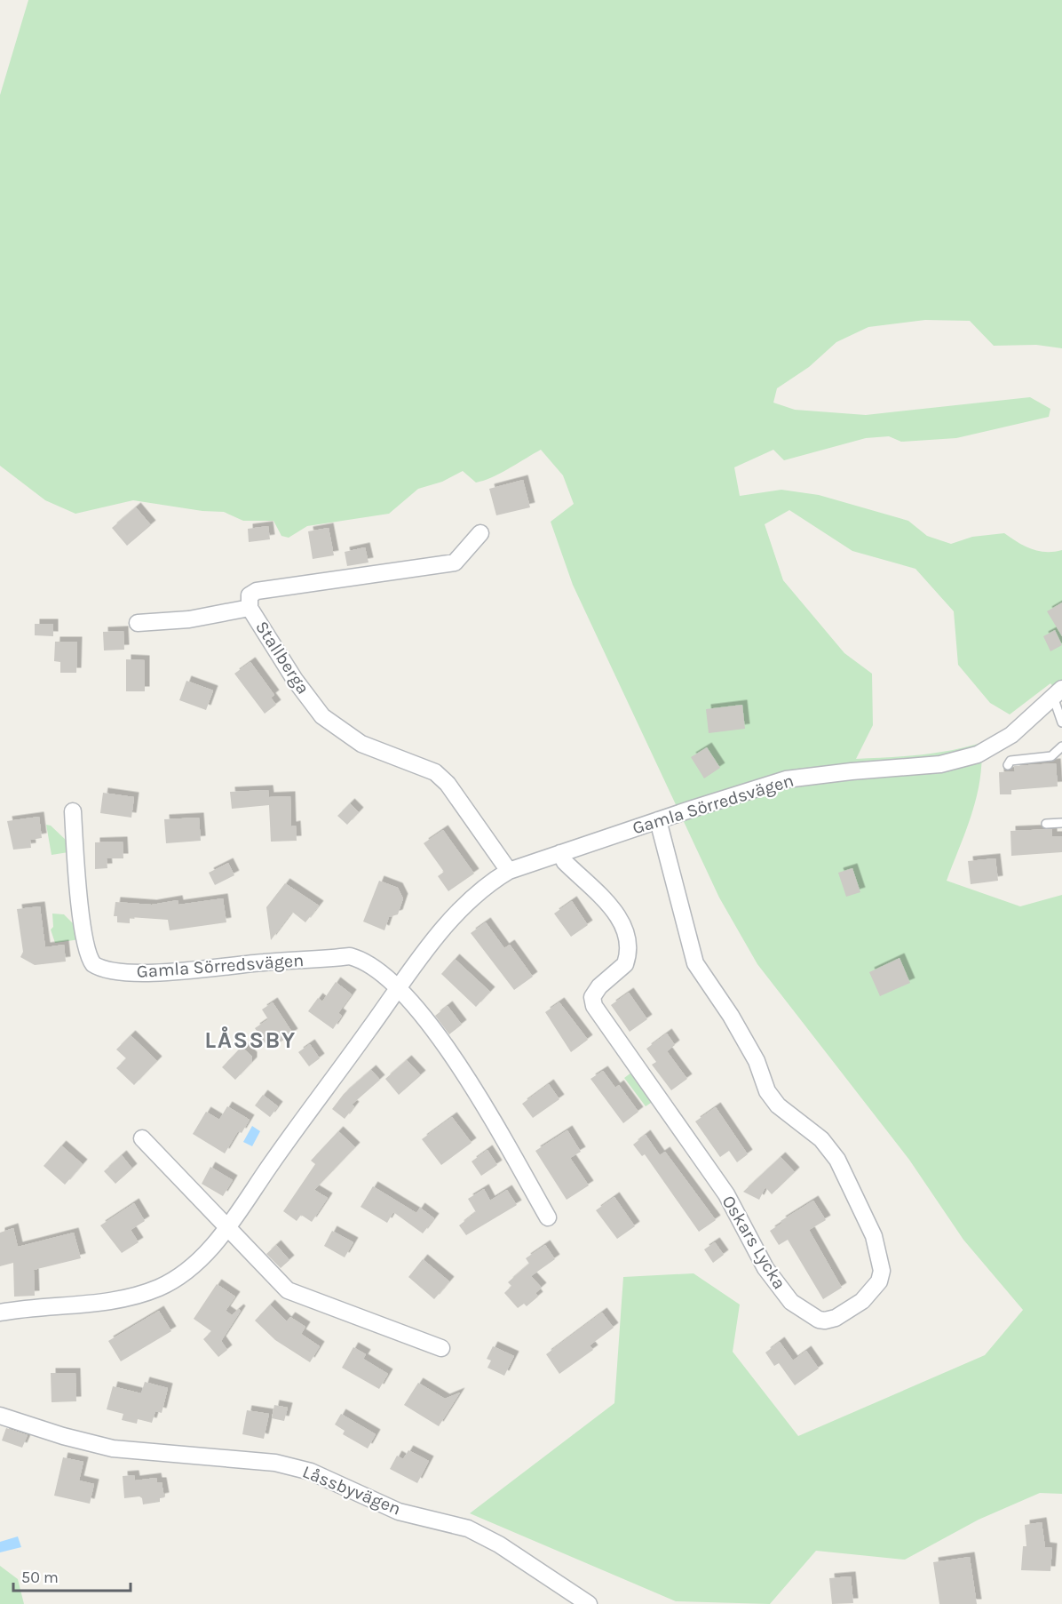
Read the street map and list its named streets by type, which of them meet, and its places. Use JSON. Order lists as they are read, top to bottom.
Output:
{
  "streets": {
    "street": [
      "Stallberga",
      "Gamla Sörredsvägen",
      "Oskars Lycka",
      "Låssbyvägen"
    ]
  },
  "crossings": [
    ["Stallberga", "Gamla Sörredsvägen"],
    ["Gamla Sörredsvägen", "Oskars Lycka"]
  ],
  "districts": ["LÅSSBY"],
  "scale_bar": "50 m"
}
